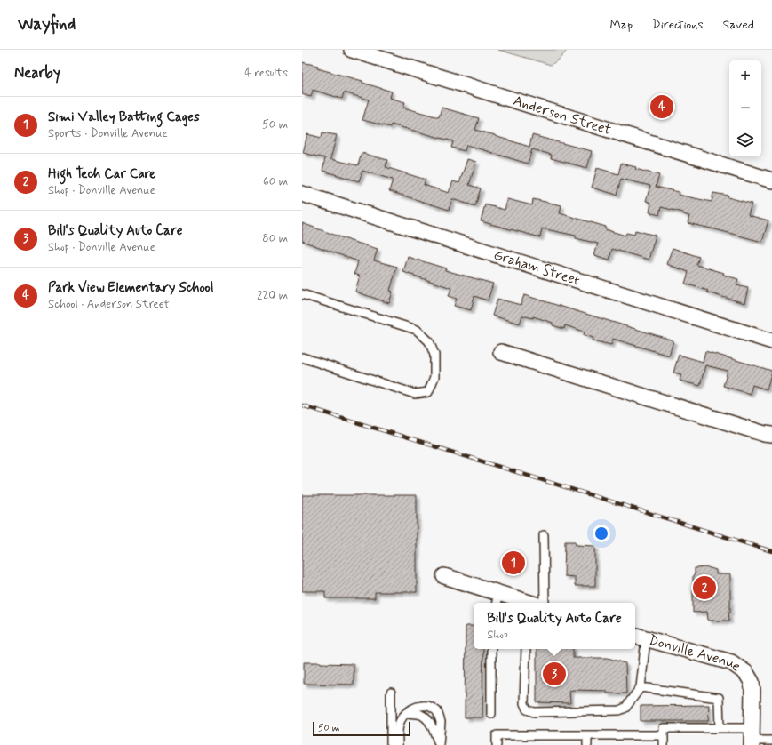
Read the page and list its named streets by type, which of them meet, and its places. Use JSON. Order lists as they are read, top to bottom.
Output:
{
  "streets": {
    "street": ["Anderson Street", "Graham Street", "Donville Avenue"]
  },
  "scale_bar": "50 m",
  "page": {
    "header": "Wayfind",
    "nav": ["Map", "Directions", "Saved"],
    "heading": ["Nearby", "4 results"],
    "map_buttons": ["+", "−"],
    "pins": [
      "4",
      "1",
      "2",
      "3"
    ],
    "list": [
      {
        "mark": "1",
        "name": "Simi Valley Batting Cages",
        "note": "Sports · Donville Avenue",
        "value": "50 m"
      },
      {
        "mark": "2",
        "name": "High Tech Car Care",
        "note": "Shop · Donville Avenue",
        "value": "60 m"
      },
      {
        "mark": "3",
        "name": "Bill's Quality Auto Care",
        "note": "Shop · Donville Avenue",
        "value": "80 m"
      },
      {
        "mark": "4",
        "name": "Park View Elementary School",
        "note": "School · Anderson Street",
        "value": "220 m"
      }
    ],
    "popup": ["Bill's Quality Auto Care", "Shop"],
    "scale": "50 m"
  }
}
